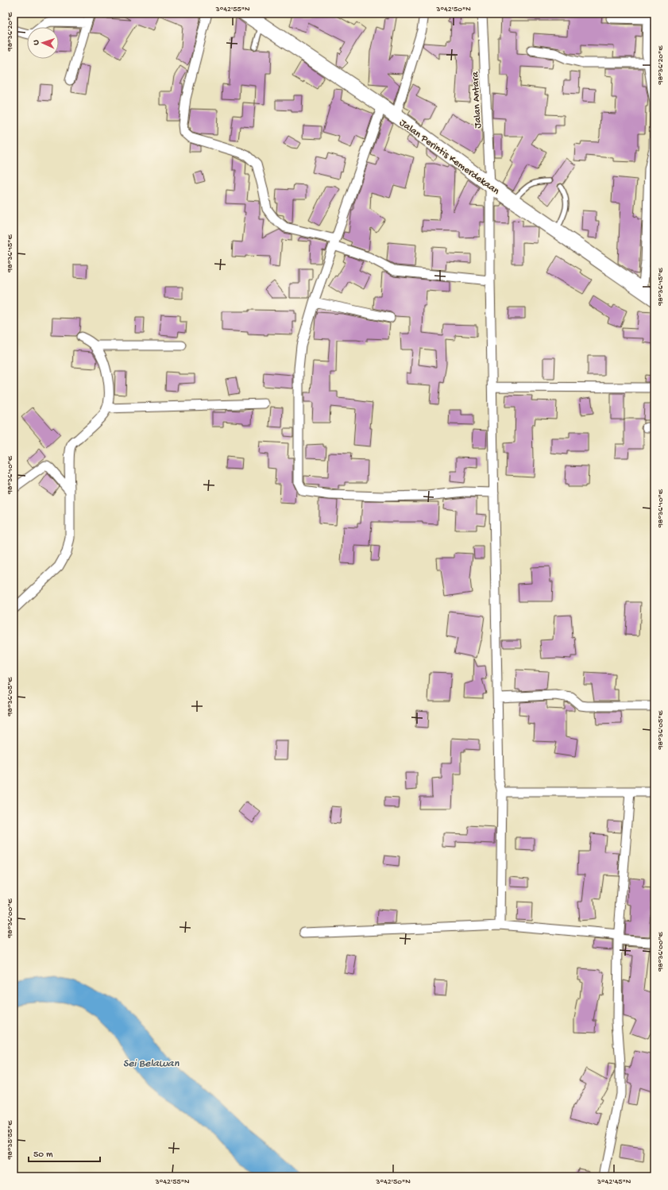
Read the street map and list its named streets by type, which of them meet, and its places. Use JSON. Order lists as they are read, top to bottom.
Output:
{
  "streets": {
    "main road": ["Jalan Perintis Kemerdekaan"],
    "street": ["Jalan Antara"]
  },
  "crossings": [
    ["Jalan Antara", "Jalan Perintis Kemerdekaan"]
  ],
  "water": ["Sei Belawan"],
  "scale_bar": "50 m",
  "north": "left",
  "coordinates": [
    "3°42'55\"N",
    "3°42'50\"N",
    "98°36'20\"E",
    "98°36'15\"E",
    "98°36'10\"E",
    "98°36'05\"E",
    "98°36'00\"E",
    "98°35'55\"E",
    "3°42'45\"N"
  ]
}
